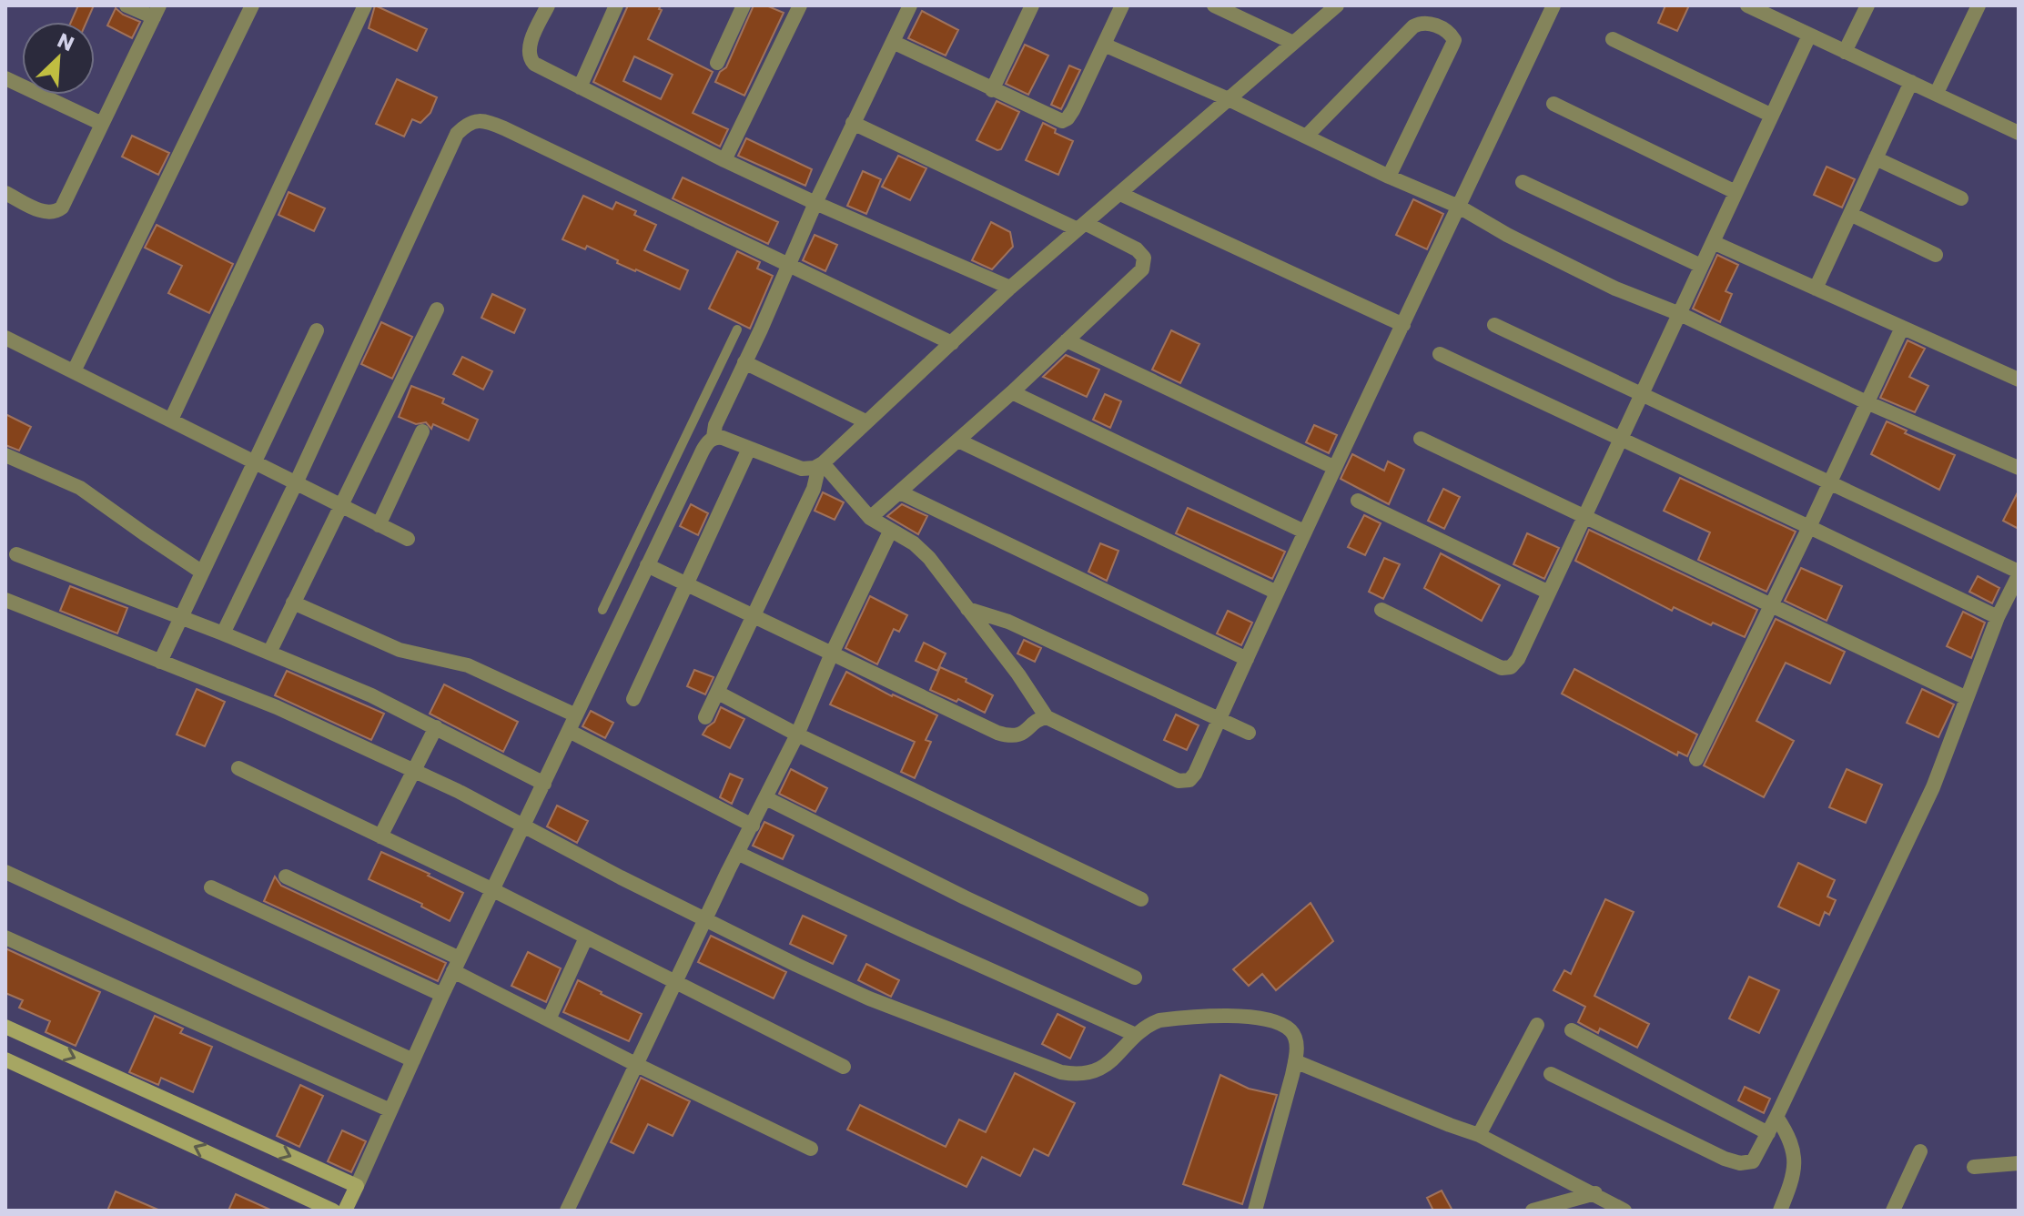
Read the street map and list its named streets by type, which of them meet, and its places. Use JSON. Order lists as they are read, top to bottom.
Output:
{
  "north": "top right"
}
